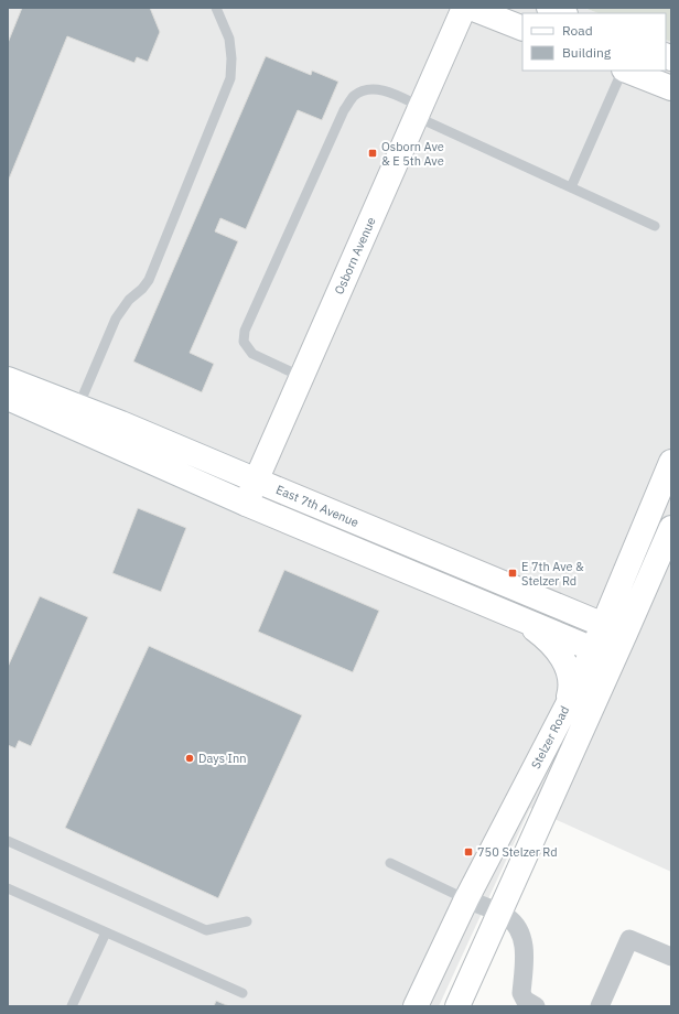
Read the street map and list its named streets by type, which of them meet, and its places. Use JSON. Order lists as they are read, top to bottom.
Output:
{
  "streets": {
    "main road": ["Osborn Avenue", "East 7th Avenue", "Stelzer Road"]
  },
  "crossings": [
    ["Osborn Avenue", "East 7th Avenue"],
    ["East 7th Avenue", "Stelzer Road"]
  ],
  "places": {
    "transit": ["Osborn Ave & E 5th Ave", "E 7th Ave & Stelzer Rd", "750 Stelzer Rd"],
    "other": ["Days Inn"]
  },
  "legend": ["Road", "Building"]
}
